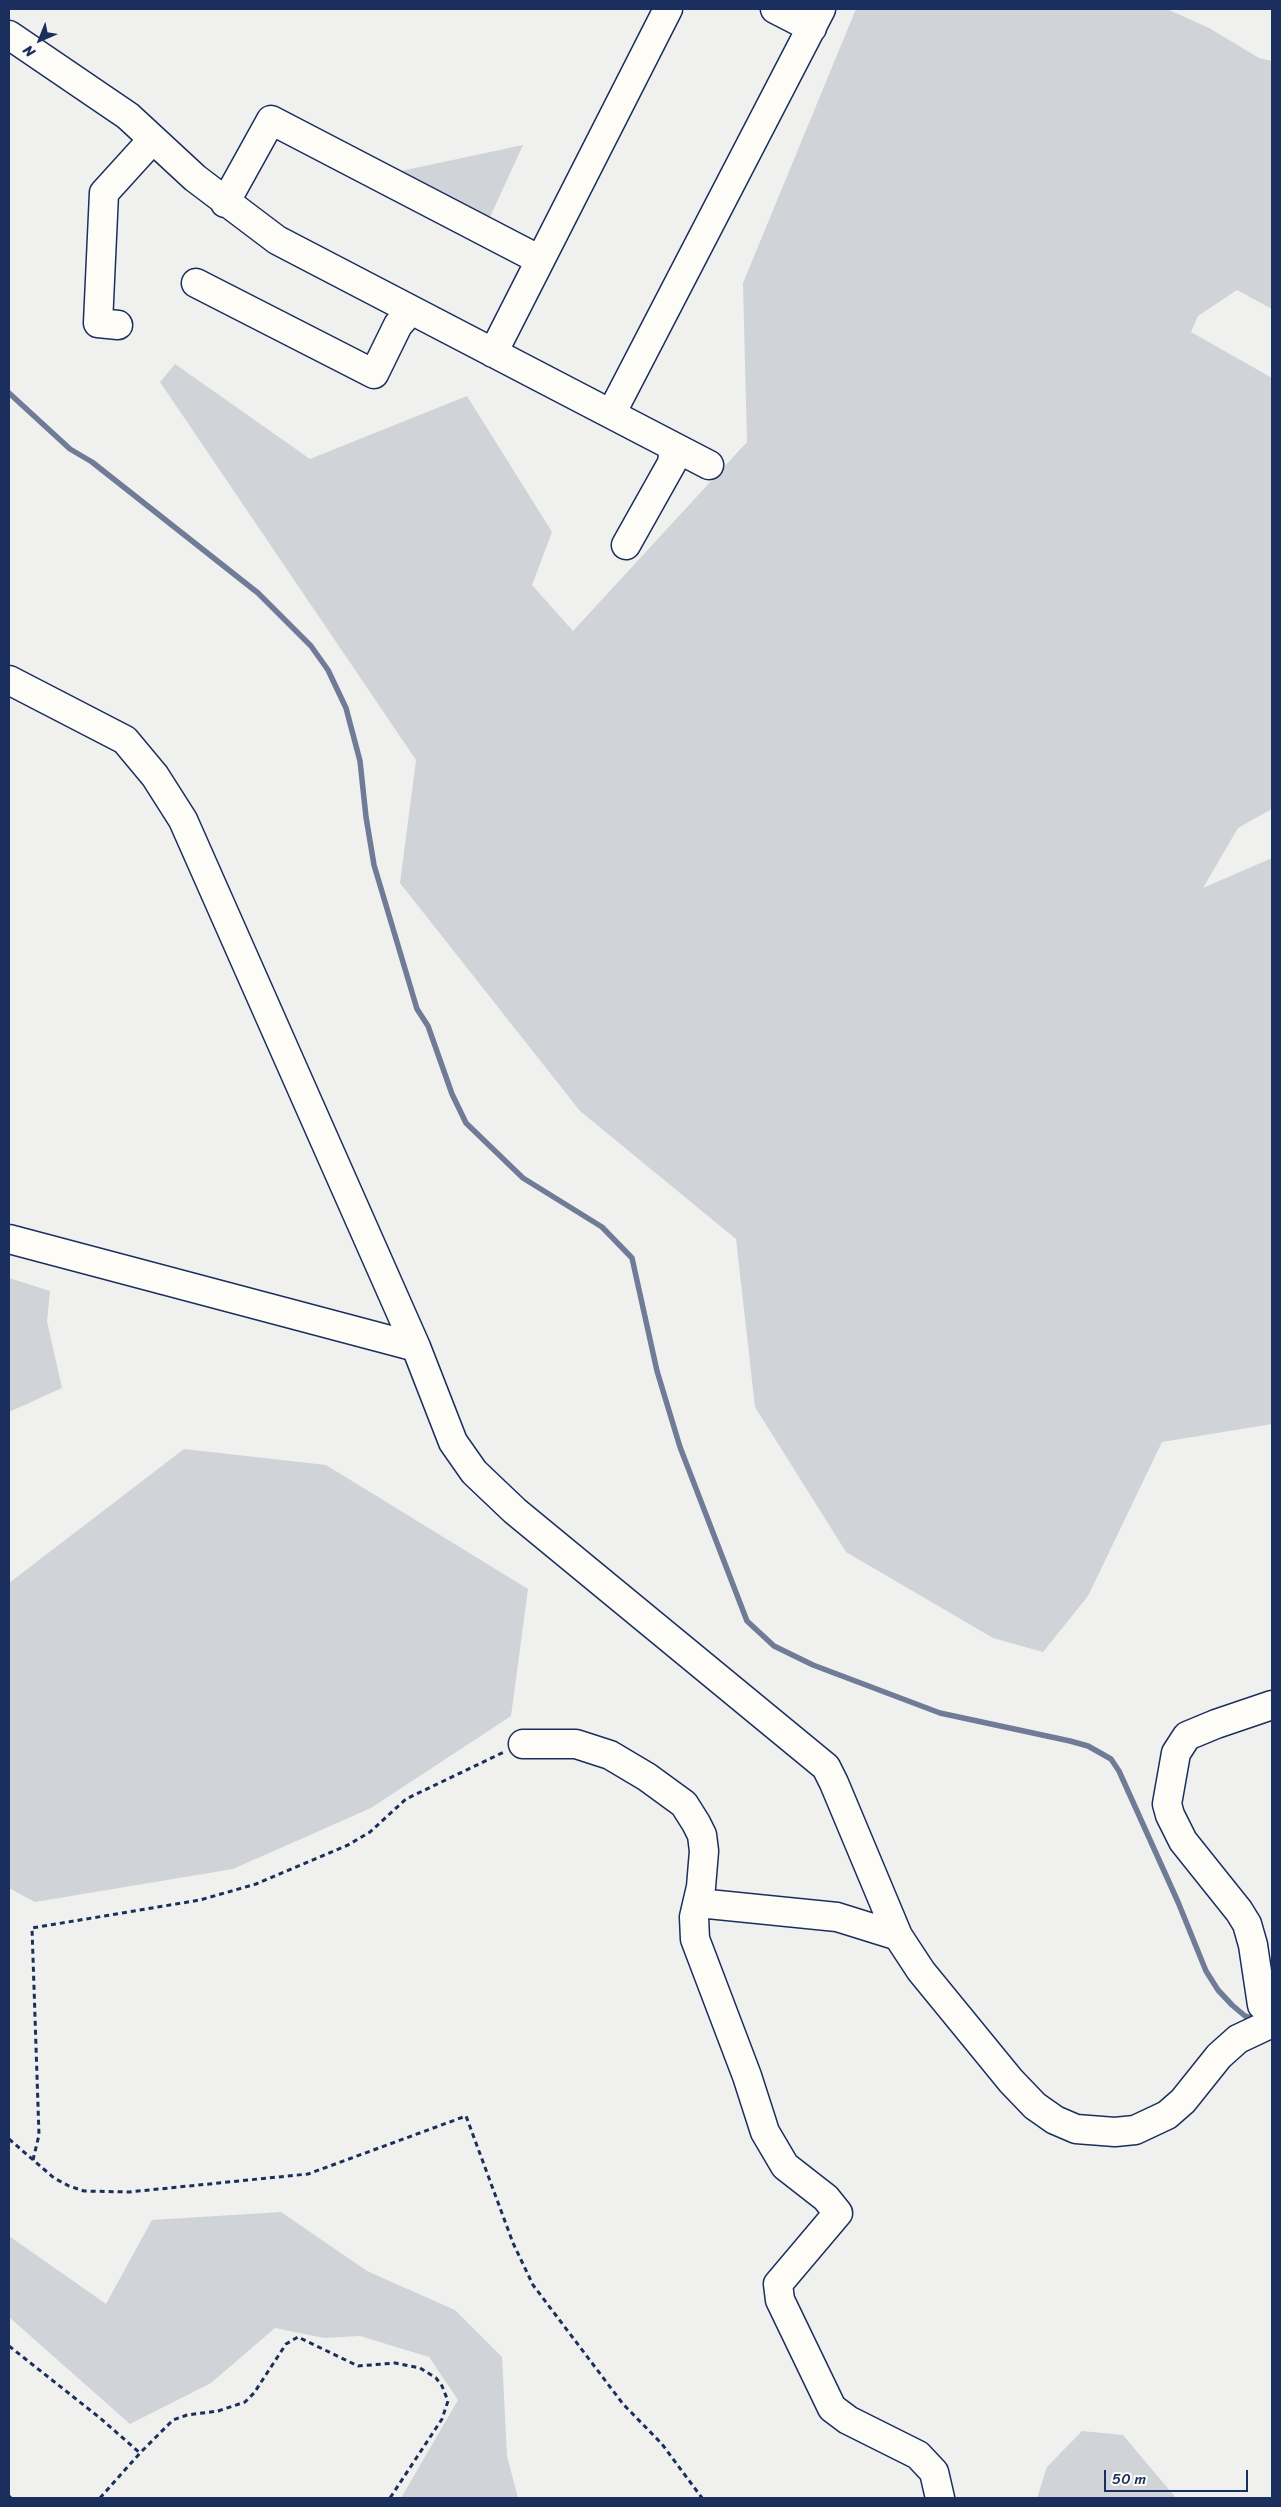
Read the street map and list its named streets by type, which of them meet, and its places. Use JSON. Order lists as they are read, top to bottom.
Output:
{
  "scale_bar": "50 m",
  "north": "bottom left"
}
